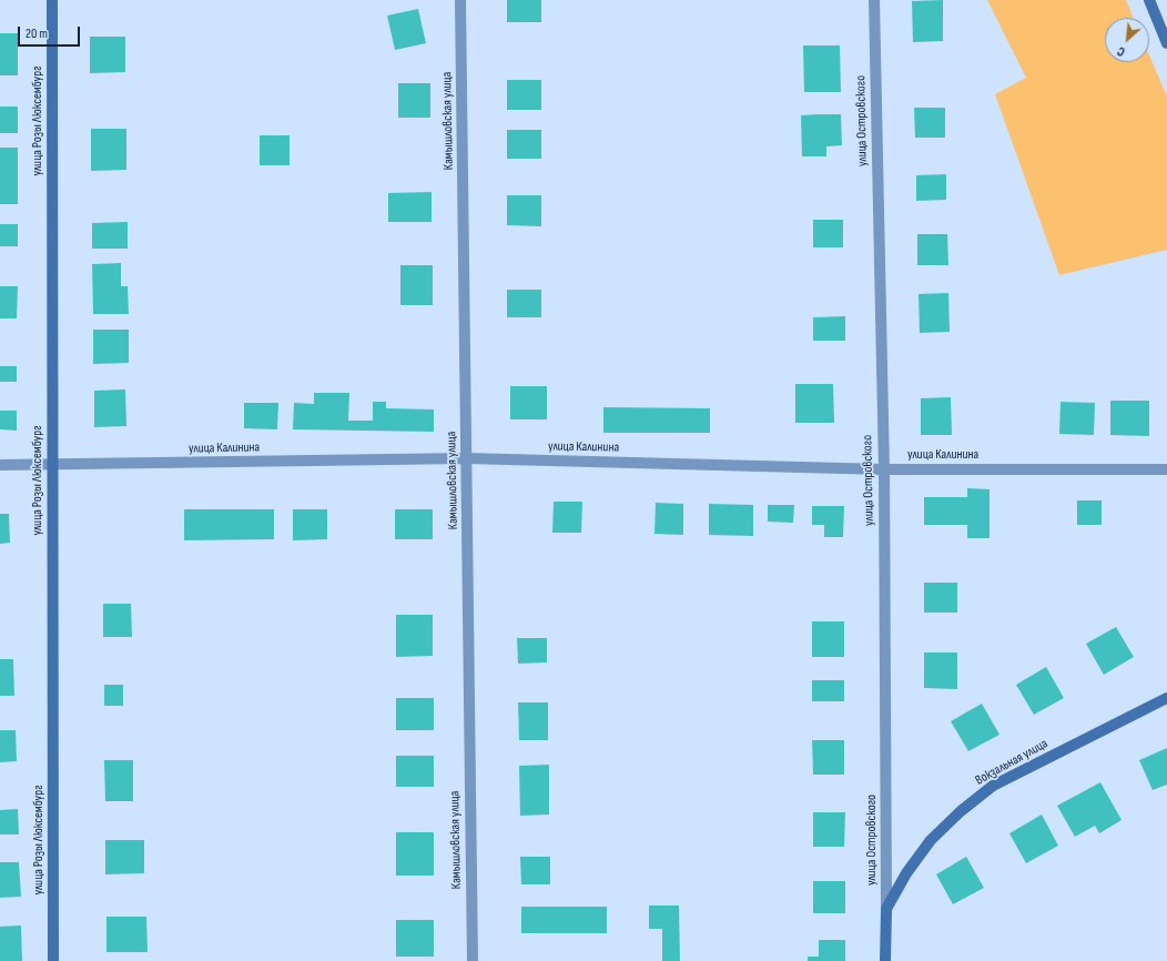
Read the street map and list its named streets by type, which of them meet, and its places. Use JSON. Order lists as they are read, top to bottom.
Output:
{
  "streets": {
    "street": [
      "улица Розы Люксембург",
      "Камышловская улица",
      "улица Островского",
      "улица Калинина",
      "Вокзальная улица"
    ]
  },
  "crossings": [
    ["улица Розы Люксембург", "улица Калинина"],
    ["Камышловская улица", "улица Калинина"],
    ["улица Островского", "улица Калинина"],
    ["улица Островского", "Вокзальная улица"]
  ],
  "scale_bar": "20 m",
  "north": "bottom left"
}
